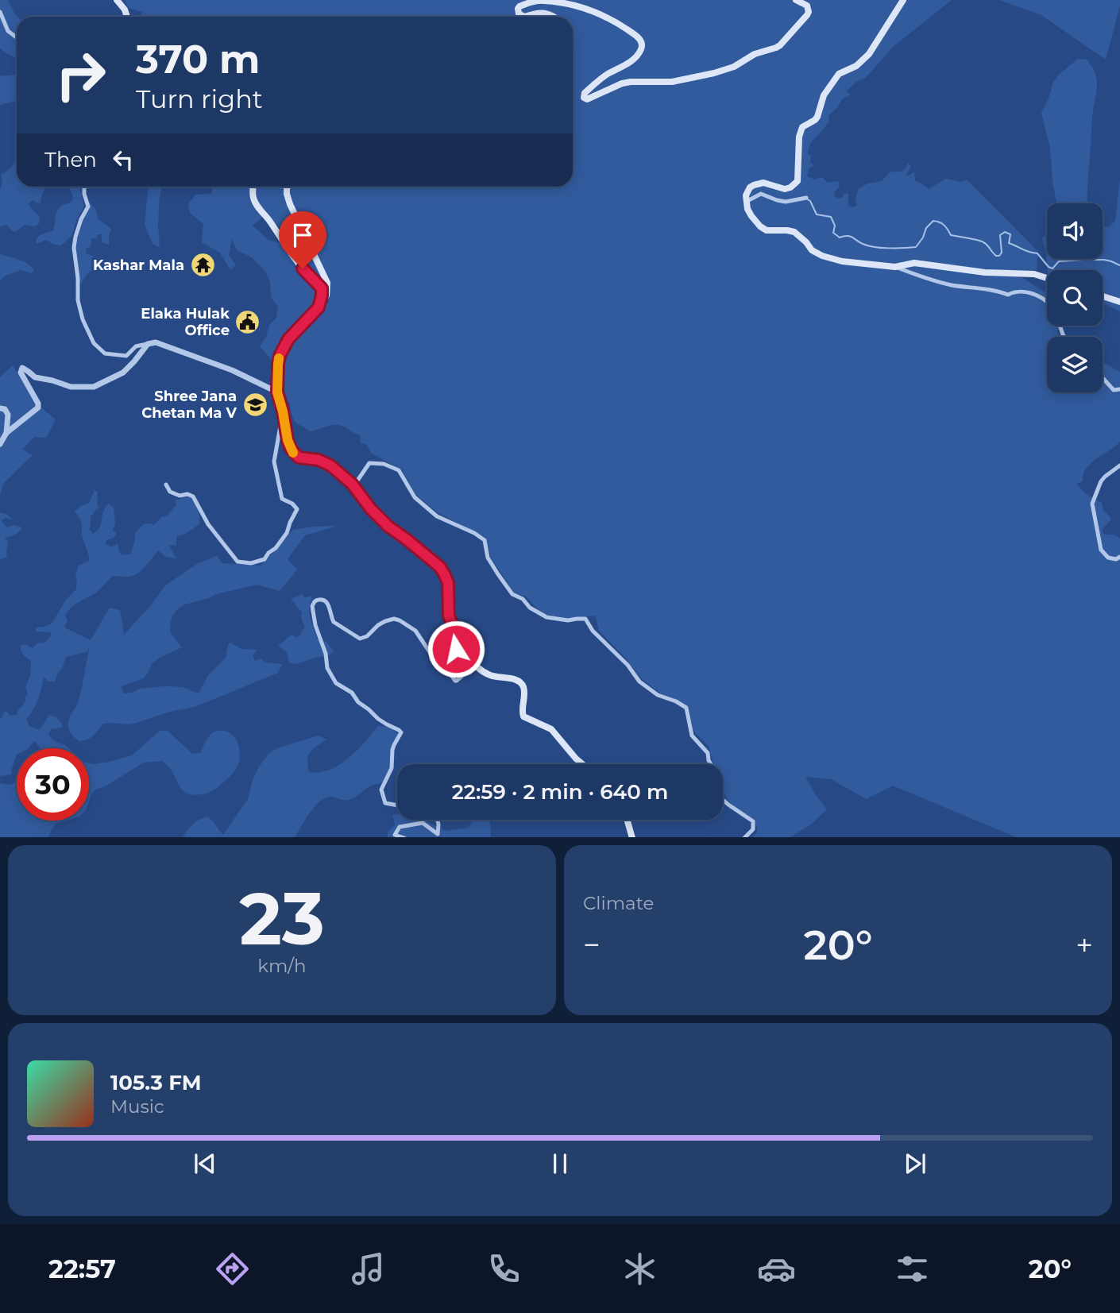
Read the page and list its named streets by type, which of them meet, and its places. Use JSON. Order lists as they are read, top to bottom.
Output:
{
  "places": {
    "temple": ["Kashar Mala"],
    "public building": ["Elaka Hulak Office"],
    "school or university": ["Shree Jana Chetan Ma V"]
  },
  "page": {
    "turn": ["370 m", "Turn right"],
    "then": "Then",
    "limit": "30",
    "trip": "22:59 · 2 min · 640 m",
    "tile": [
      ["23", "km/h"],
      "Climate"
    ],
    "heat": ["−", "20°", "+"],
    "song": ["105.3 FM", "Music"],
    "tabs": ["22:57", "20°"]
  }
}
